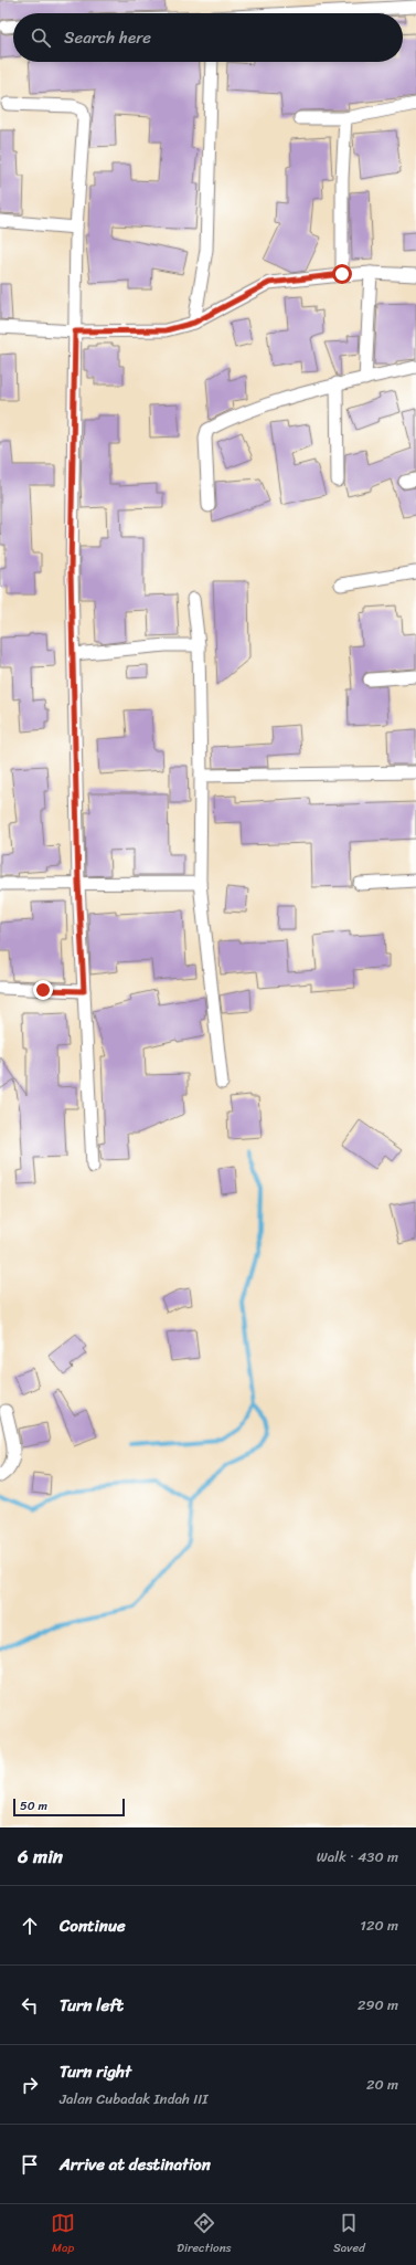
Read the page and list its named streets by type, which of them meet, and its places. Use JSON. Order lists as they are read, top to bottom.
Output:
{
  "scale_bar": "50 m",
  "page": {
    "search": "Search here",
    "scale": "50 m",
    "heading": ["6 min", "Walk · 430 m"],
    "list": [
      ["Continue", "120 m"],
      ["Turn left", "290 m"],
      ["Turn right", "Jalan Cubadak Indah III", "20 m"],
      "Arrive at destination"
    ],
    "nav": ["Map", "Directions", "Saved"]
  }
}
